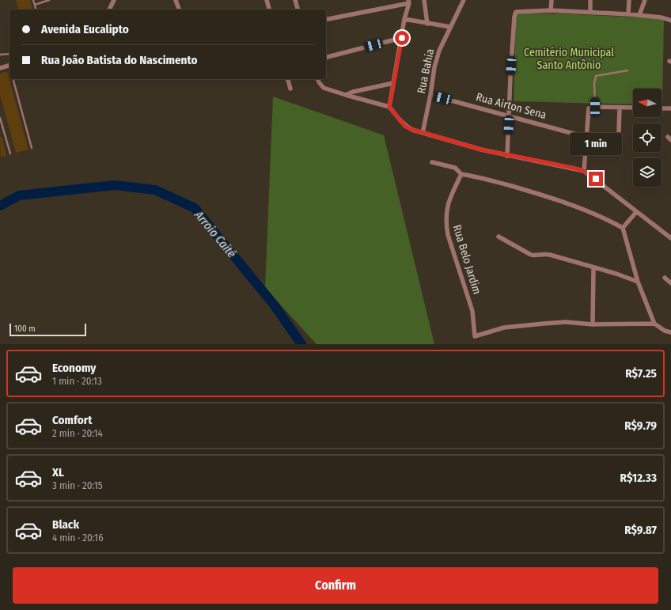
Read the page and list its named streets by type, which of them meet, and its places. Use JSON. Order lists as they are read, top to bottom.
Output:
{
  "streets": {
    "street": ["Rua Bahia", "Rua Airton Sena", "Rua Belo Jardim"]
  },
  "crossings": [
    ["Rua Bahia", "Rua Airton Sena"]
  ],
  "water": ["Arroio Caité"],
  "parks": ["Cemitério Municipal Santo Antônio"],
  "scale_bar": "100 m",
  "north": "left",
  "page": {
    "banner": ["Avenida Eucalipto", "Rua João Batista do Nascimento"],
    "bubble": "1 min",
    "scale": "100 m",
    "list": [
      {
        "name": "Economy",
        "note": "1 min · 20:13",
        "value": "R$7.25"
      },
      {
        "name": "Comfort",
        "note": "2 min · 20:14",
        "value": "R$9.79"
      },
      {
        "name": "XL",
        "note": "3 min · 20:15",
        "value": "R$12.33"
      },
      {
        "name": "Black",
        "note": "4 min · 20:16",
        "value": "R$9.87"
      }
    ],
    "buttons": "Confirm"
  }
}
